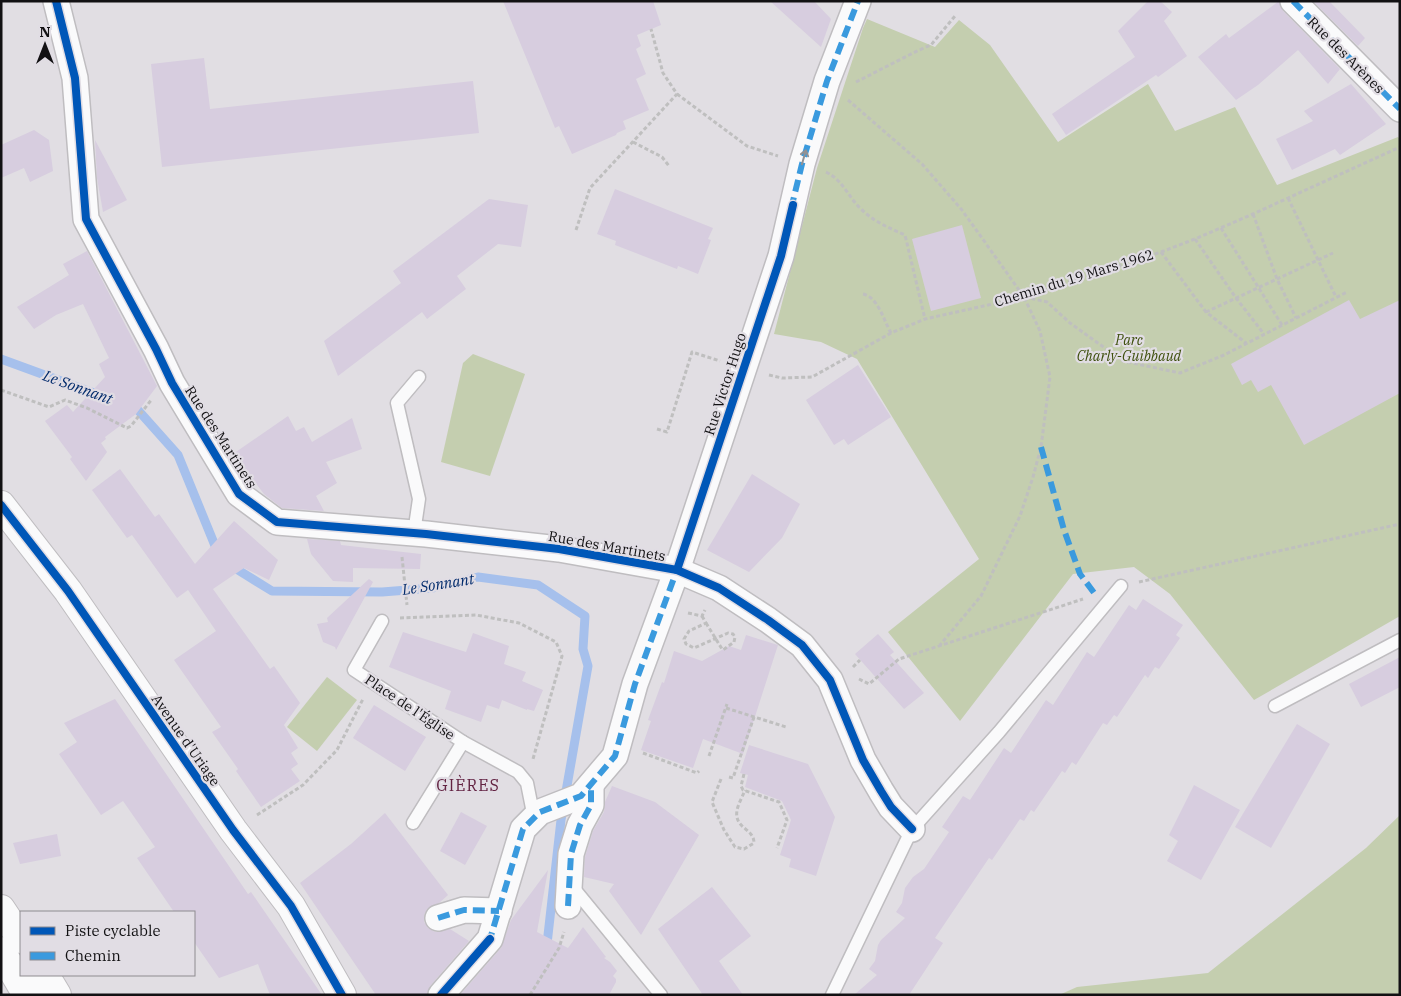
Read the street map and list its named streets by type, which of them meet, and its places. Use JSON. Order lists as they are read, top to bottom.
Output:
{
  "streets": {
    "street": [
      "Rue des Arènes",
      "Rue Victor Hugo",
      "Rue des Martinets",
      "Avenue d'Uriage"
    ],
    "lane": ["Place de l'Église"],
    "path": ["Chemin du 19 Mars 1962"]
  },
  "crossings": [
    ["Chemin du 19 Mars 1962", "Rue Victor Hugo"],
    ["Rue Victor Hugo", "Rue des Martinets"]
  ],
  "districts": ["GIÈRES"],
  "water": ["Le Sonnant"],
  "parks": ["Parc Charly-Guibbaud"],
  "legend": ["Piste cyclable", "Chemin"],
  "north": "top"
}
